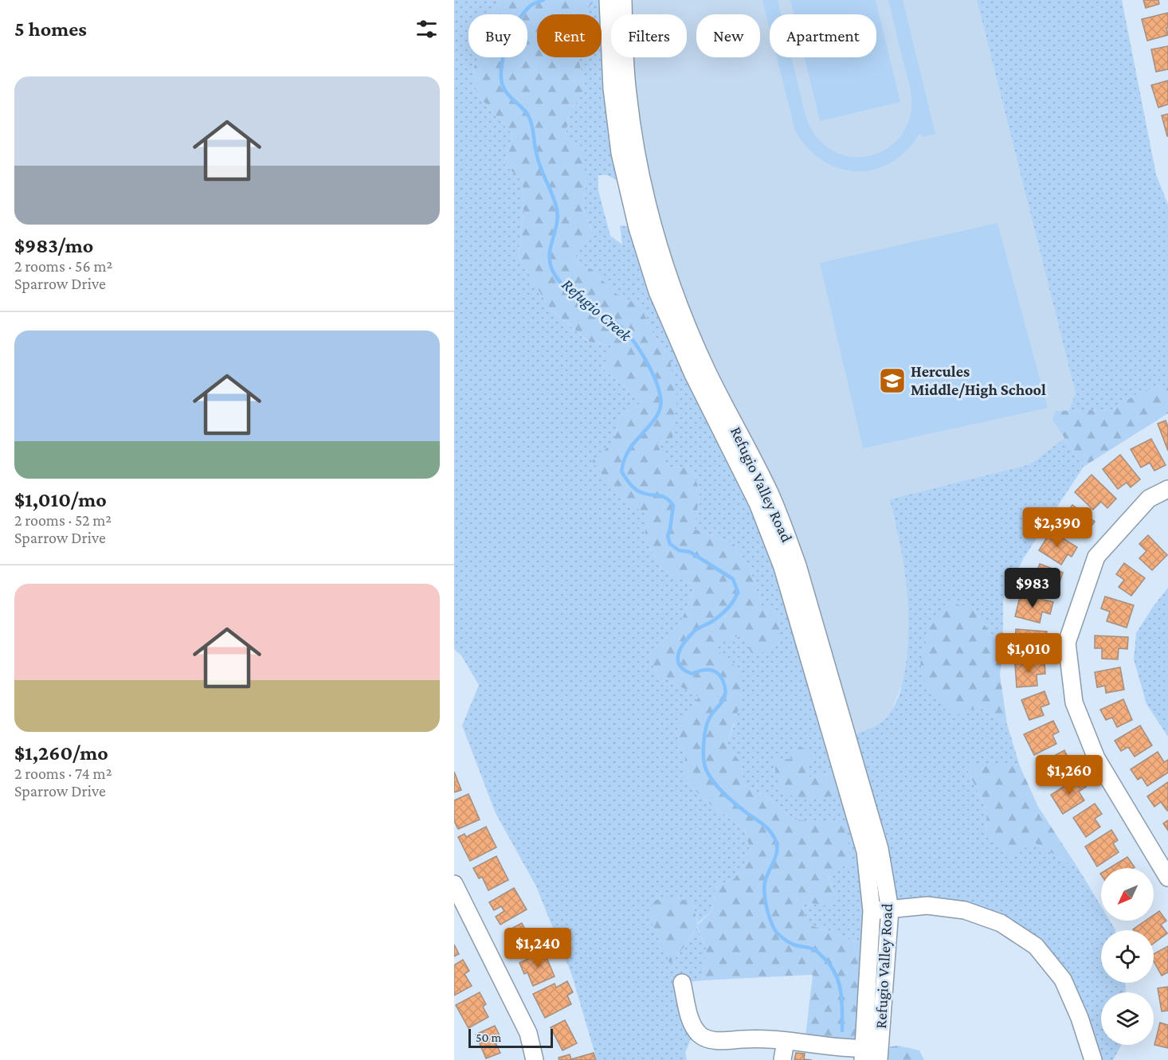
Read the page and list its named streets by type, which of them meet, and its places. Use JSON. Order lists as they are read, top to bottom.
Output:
{
  "streets": {
    "street": ["Refugio Valley Road"]
  },
  "water": ["Refugio Creek"],
  "places": {
    "school or university": ["Hercules Middle/High School"]
  },
  "scale_bar": "50 m",
  "north": "bottom left",
  "page": {
    "heading": "5 homes",
    "chip": [
      "Buy",
      "Rent",
      "Filters",
      "New",
      "Apartment"
    ],
    "list": [
      {
        "name": "$983/mo",
        "note": "2 rooms · 56 m² · Sparrow Drive"
      },
      {
        "name": "$1,010/mo",
        "note": "2 rooms · 52 m² · Sparrow Drive"
      },
      {
        "name": "$1,260/mo",
        "note": "2 rooms · 74 m² · Sparrow Drive"
      }
    ],
    "price": [
      "$2,390",
      "$983",
      "$1,010",
      "$1,260",
      "$1,240"
    ],
    "scale": "50 m"
  }
}
